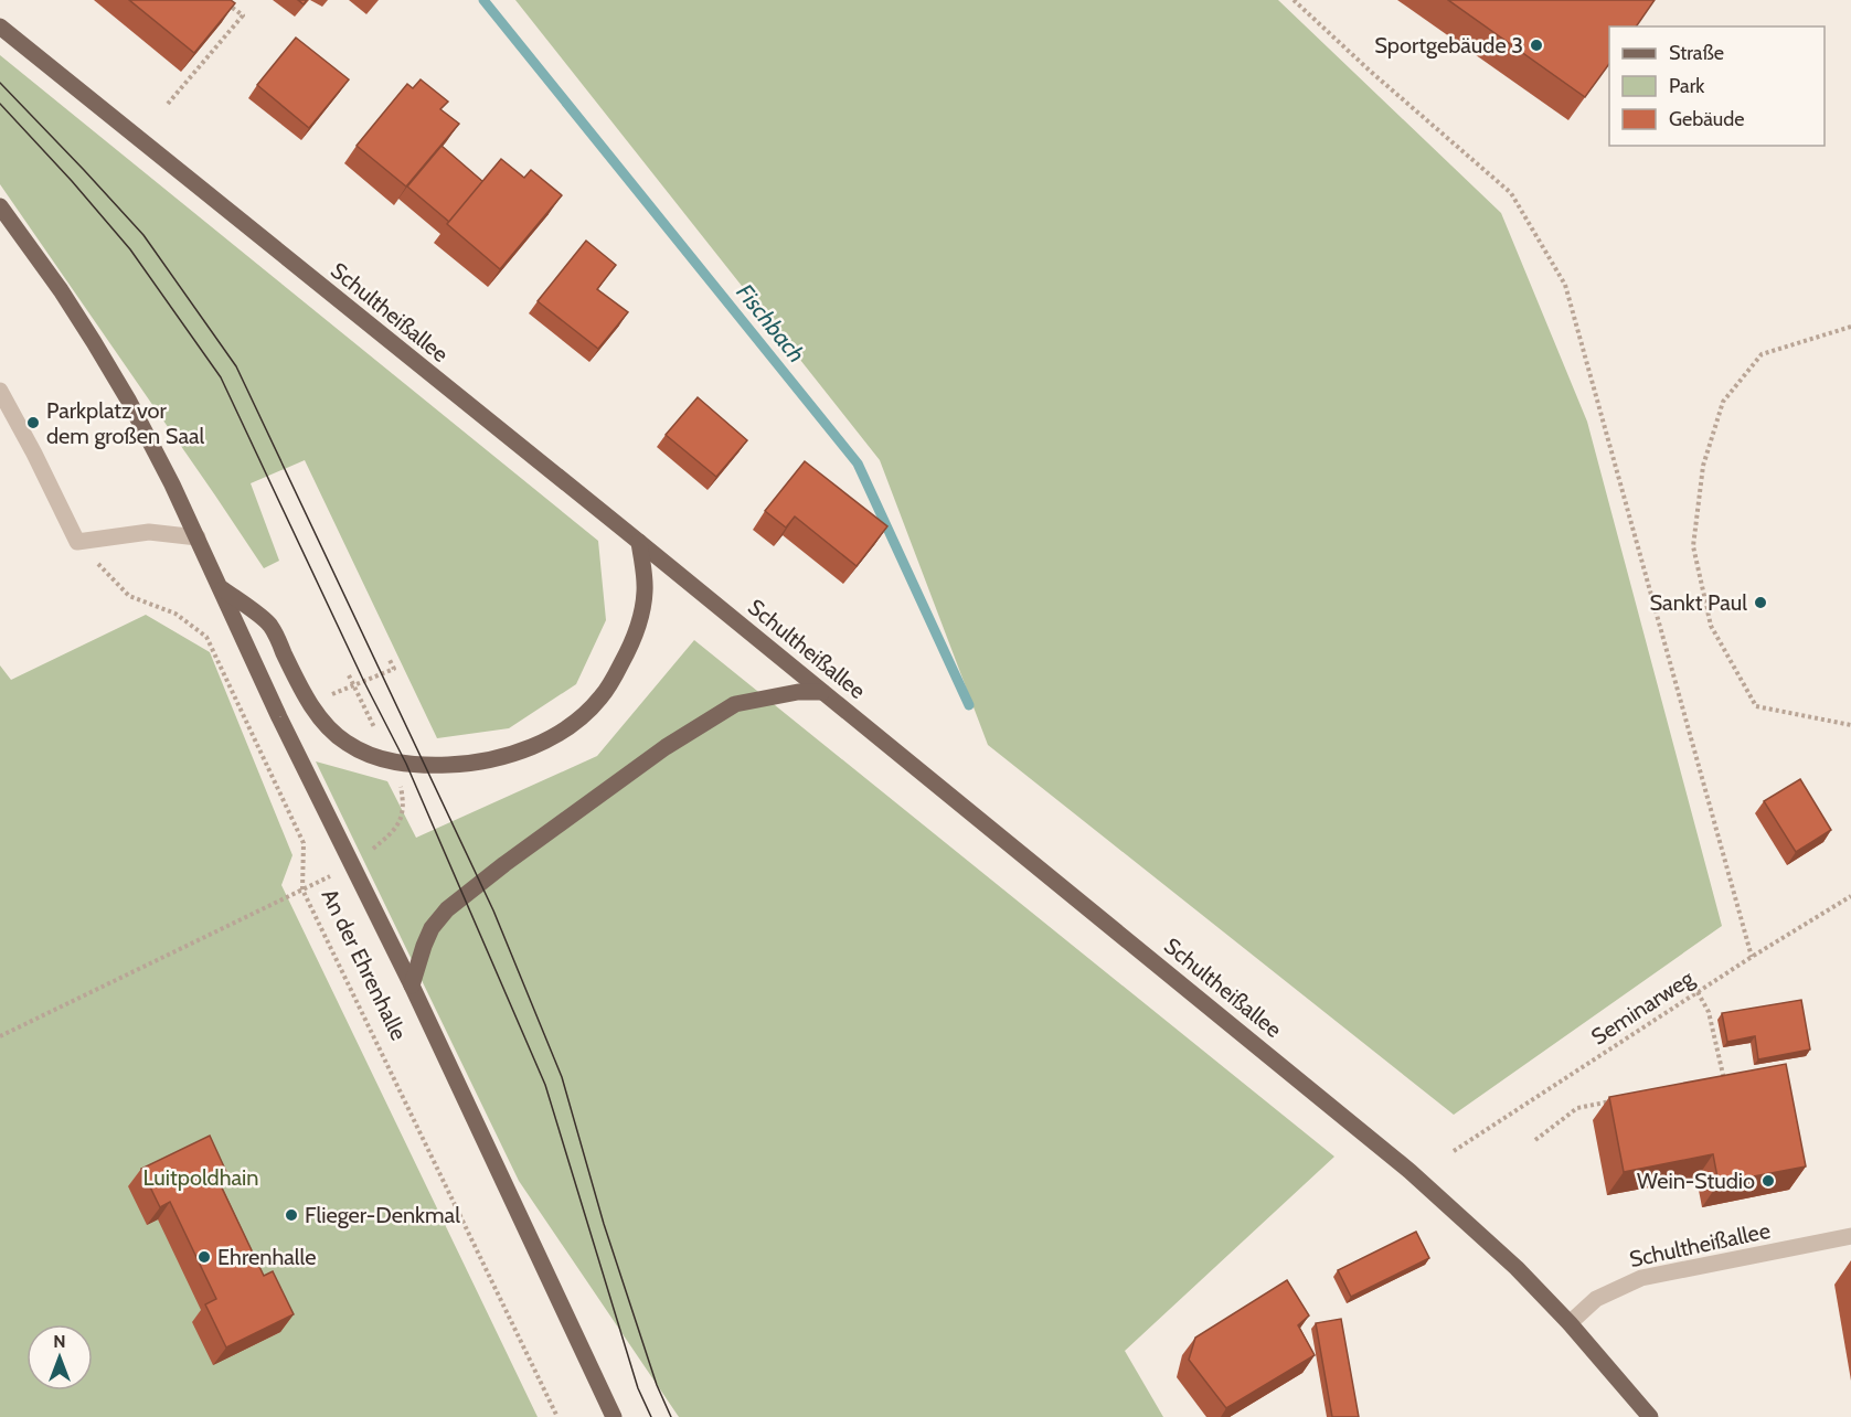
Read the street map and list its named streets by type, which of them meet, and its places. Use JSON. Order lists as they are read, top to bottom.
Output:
{
  "streets": {
    "main road": ["Schultheißallee", "An der Ehrenhalle"],
    "path": ["Seminarweg"]
  },
  "water": ["Fischbach"],
  "parks": ["Luitpoldhain"],
  "places": [
    "Sportgebäude 3",
    "Parkplatz vor dem großen Saal",
    "Sankt Paul",
    "Wein-Studio",
    "Flieger-Denkmal",
    "Ehrenhalle"
  ],
  "legend": ["Straße", "Park", "Gebäude"],
  "north": "top"
}
